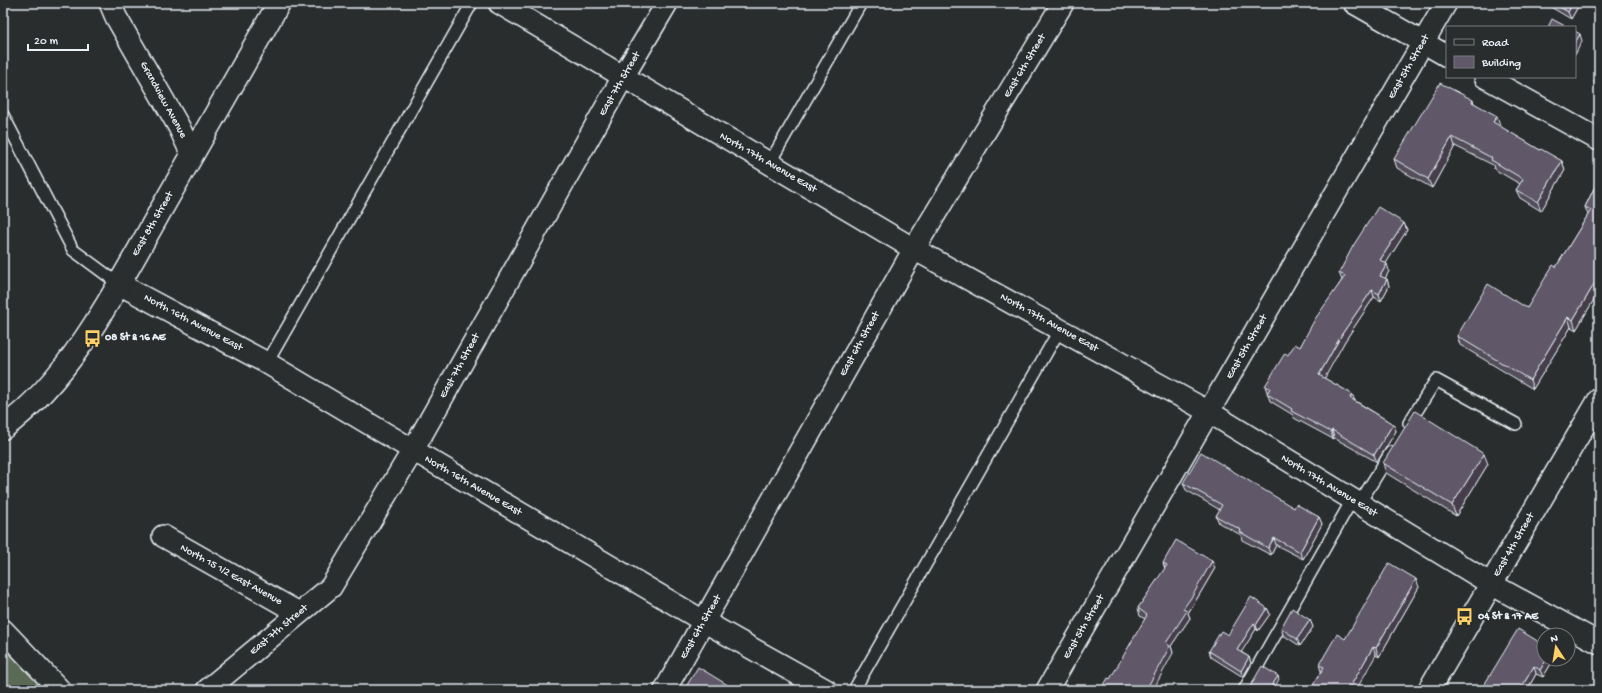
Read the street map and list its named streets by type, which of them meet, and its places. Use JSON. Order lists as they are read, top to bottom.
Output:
{
  "streets": {
    "street": [
      "East 6th Street",
      "East 5th Street",
      "East 7th Street",
      "Grandview Avenue",
      "North 17th Avenue East",
      "East 8th Street",
      "North 16th Avenue East",
      "East 4th Street",
      "North 15 1/2 East Avenue"
    ]
  },
  "crossings": [
    ["East 6th Street", "North 17th Avenue East"],
    ["East 6th Street", "North 16th Avenue East"],
    ["East 5th Street", "North 17th Avenue East"],
    ["East 7th Street", "North 17th Avenue East"],
    ["East 7th Street", "North 16th Avenue East"],
    ["East 7th Street", "North 15 1/2 East Avenue"],
    ["Grandview Avenue", "East 8th Street"],
    ["North 17th Avenue East", "East 4th Street"],
    ["East 8th Street", "North 16th Avenue East"]
  ],
  "places": {
    "bus stop": ["08 St & 16 AE", "04 St & 17 AE"]
  },
  "legend": ["Road", "Building"],
  "scale_bar": "20 m",
  "north": "top"
}
